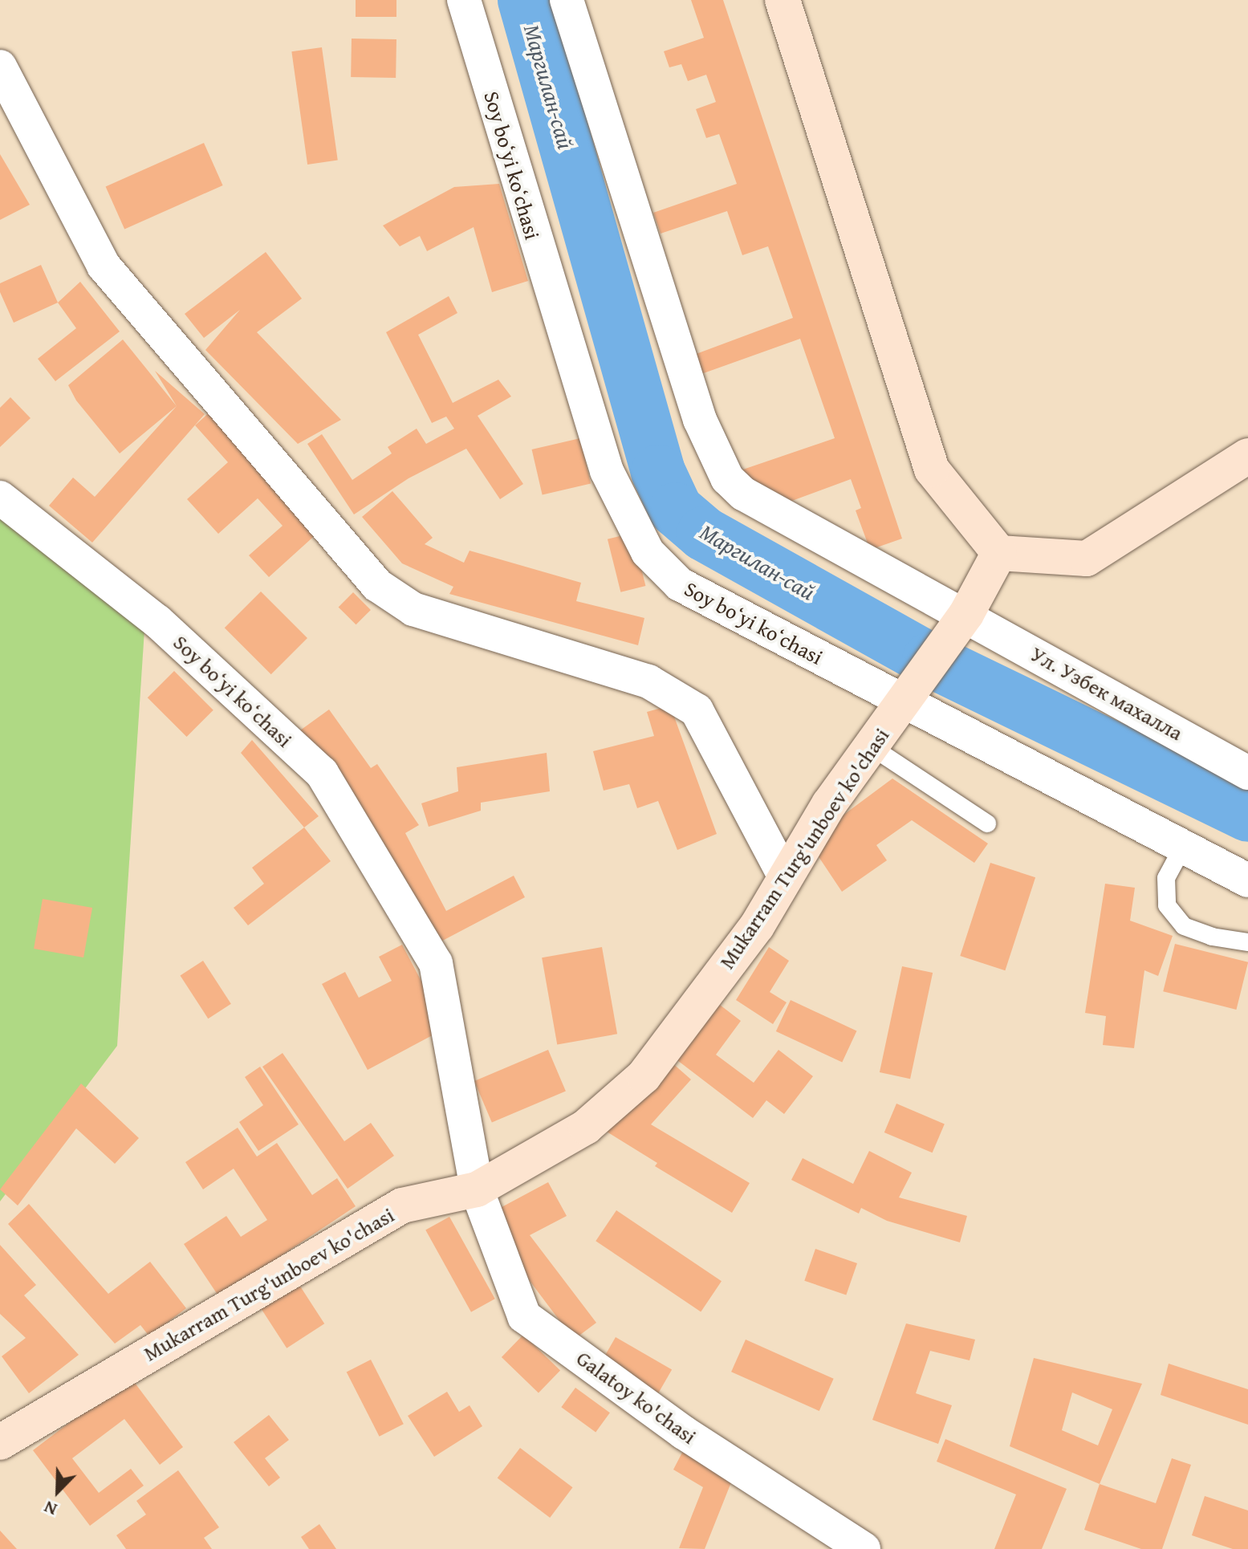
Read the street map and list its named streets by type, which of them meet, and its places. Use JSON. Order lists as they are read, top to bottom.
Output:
{
  "streets": {
    "street": [
      "Soy boʻyi koʻchasi",
      "Ул. Узбек махалла",
      "Mukarram Turg'unboev ko'chasi",
      "Galatoy ko'chasi"
    ]
  },
  "crossings": [
    ["Soy boʻyi koʻchasi", "Mukarram Turg'unboev ko'chasi"],
    ["Soy boʻyi koʻchasi", "Galatoy ko'chasi"],
    ["Ул. Узбек махалла", "Mukarram Turg'unboev ko'chasi"],
    ["Mukarram Turg'unboev ko'chasi", "Galatoy ko'chasi"]
  ],
  "water": ["Маргилан-сай"],
  "north": "bottom left"
}
